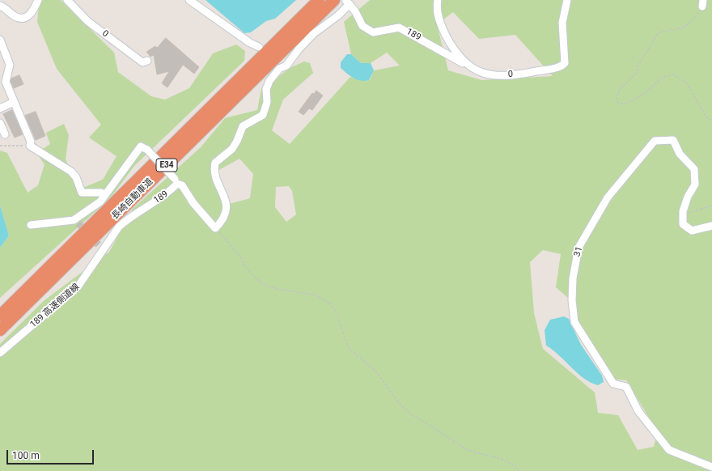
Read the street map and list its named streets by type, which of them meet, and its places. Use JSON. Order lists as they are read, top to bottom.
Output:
{
  "streets": {
    "highway": ["E34", "長崎自動車道"],
    "street": [
      "0",
      "189",
      "31",
      "189 高速側道線"
    ]
  },
  "crossings": [
    ["0", "189"],
    ["189", "189 高速側道線"]
  ],
  "scale_bar": "100 m"
}
